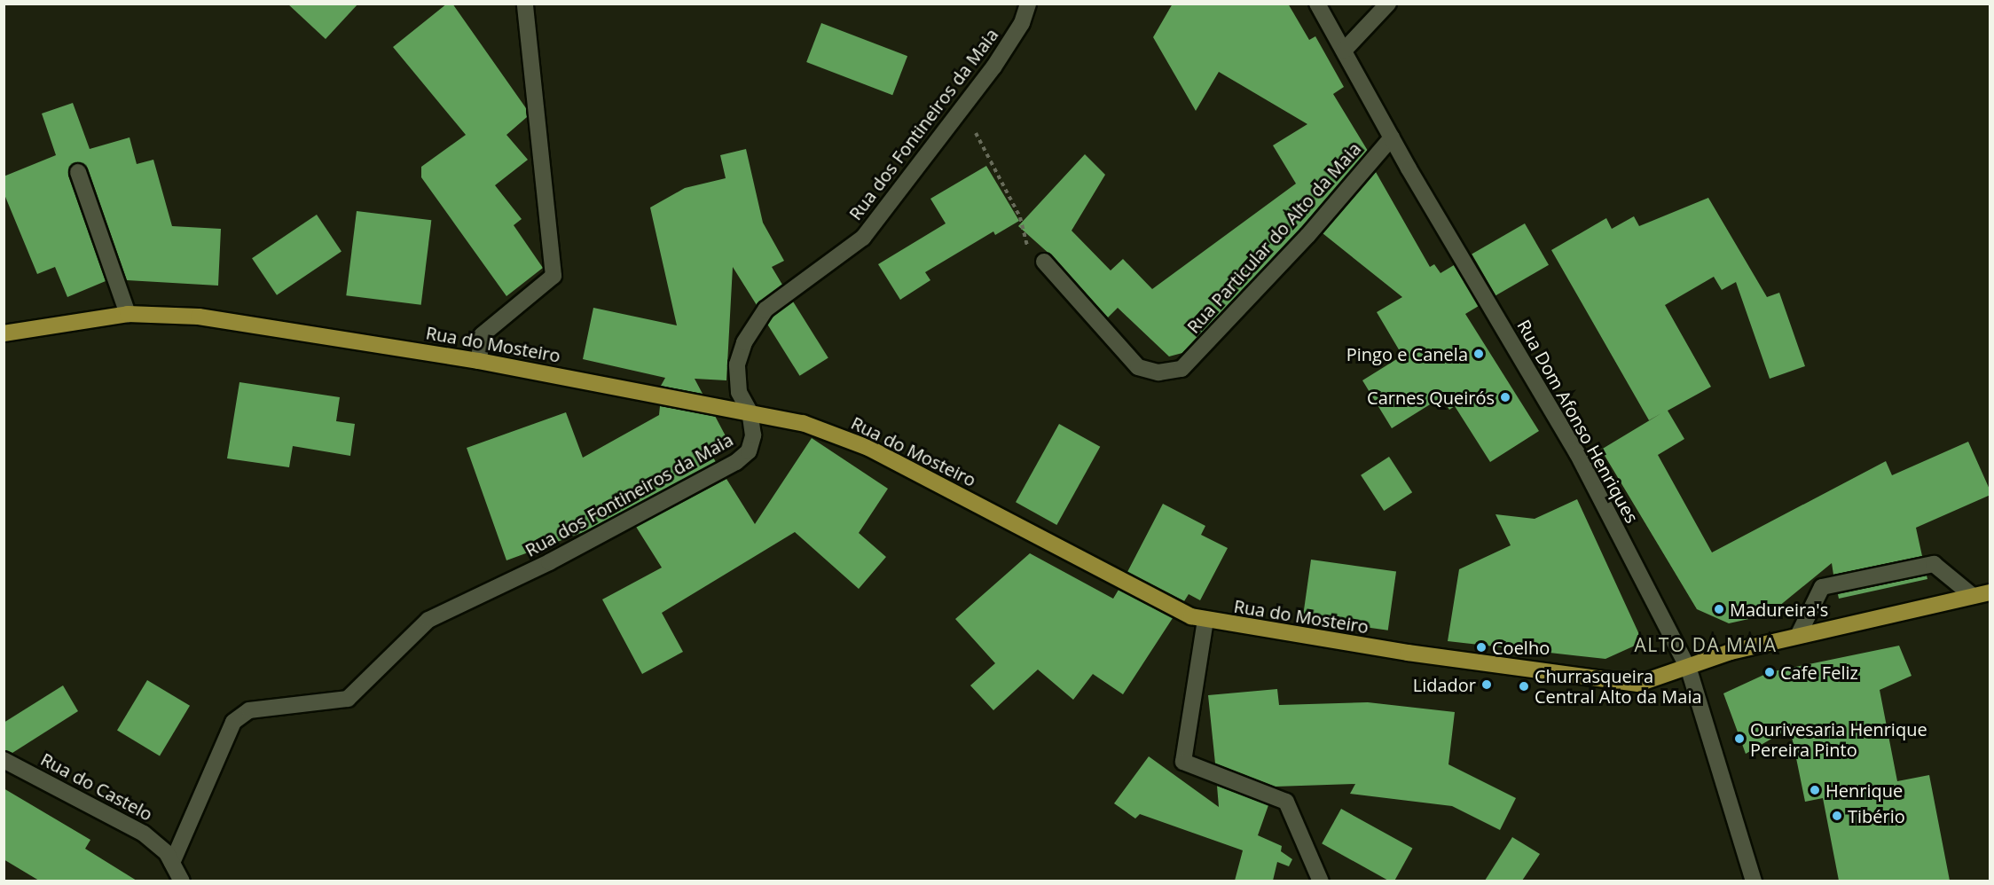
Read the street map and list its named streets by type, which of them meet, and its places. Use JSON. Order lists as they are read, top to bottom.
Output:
{
  "streets": {
    "main road": ["Rua do Mosteiro"],
    "street": [
      "Rua dos Fontineiros da Maia",
      "Rua Particular do Alto da Maia",
      "Rua Dom Afonso Henriques",
      "Rua do Castelo"
    ]
  },
  "crossings": [
    ["Rua dos Fontineiros da Maia", "Rua do Mosteiro"],
    ["Rua dos Fontineiros da Maia", "Rua do Castelo"],
    ["Rua Particular do Alto da Maia", "Rua Dom Afonso Henriques"],
    ["Rua do Mosteiro", "Rua Dom Afonso Henriques"]
  ],
  "districts": ["ALTO DA MAIA"],
  "places": [
    "Pingo e Canela",
    "Carnes Queirós",
    "Madureira's",
    "Coelho",
    "Cafe Feliz",
    "Lidador",
    "Churrasqueira Central Alto da Maia",
    "Ourivesaria Henrique Pereira Pinto",
    "Henrique",
    "Tibério"
  ]
}
